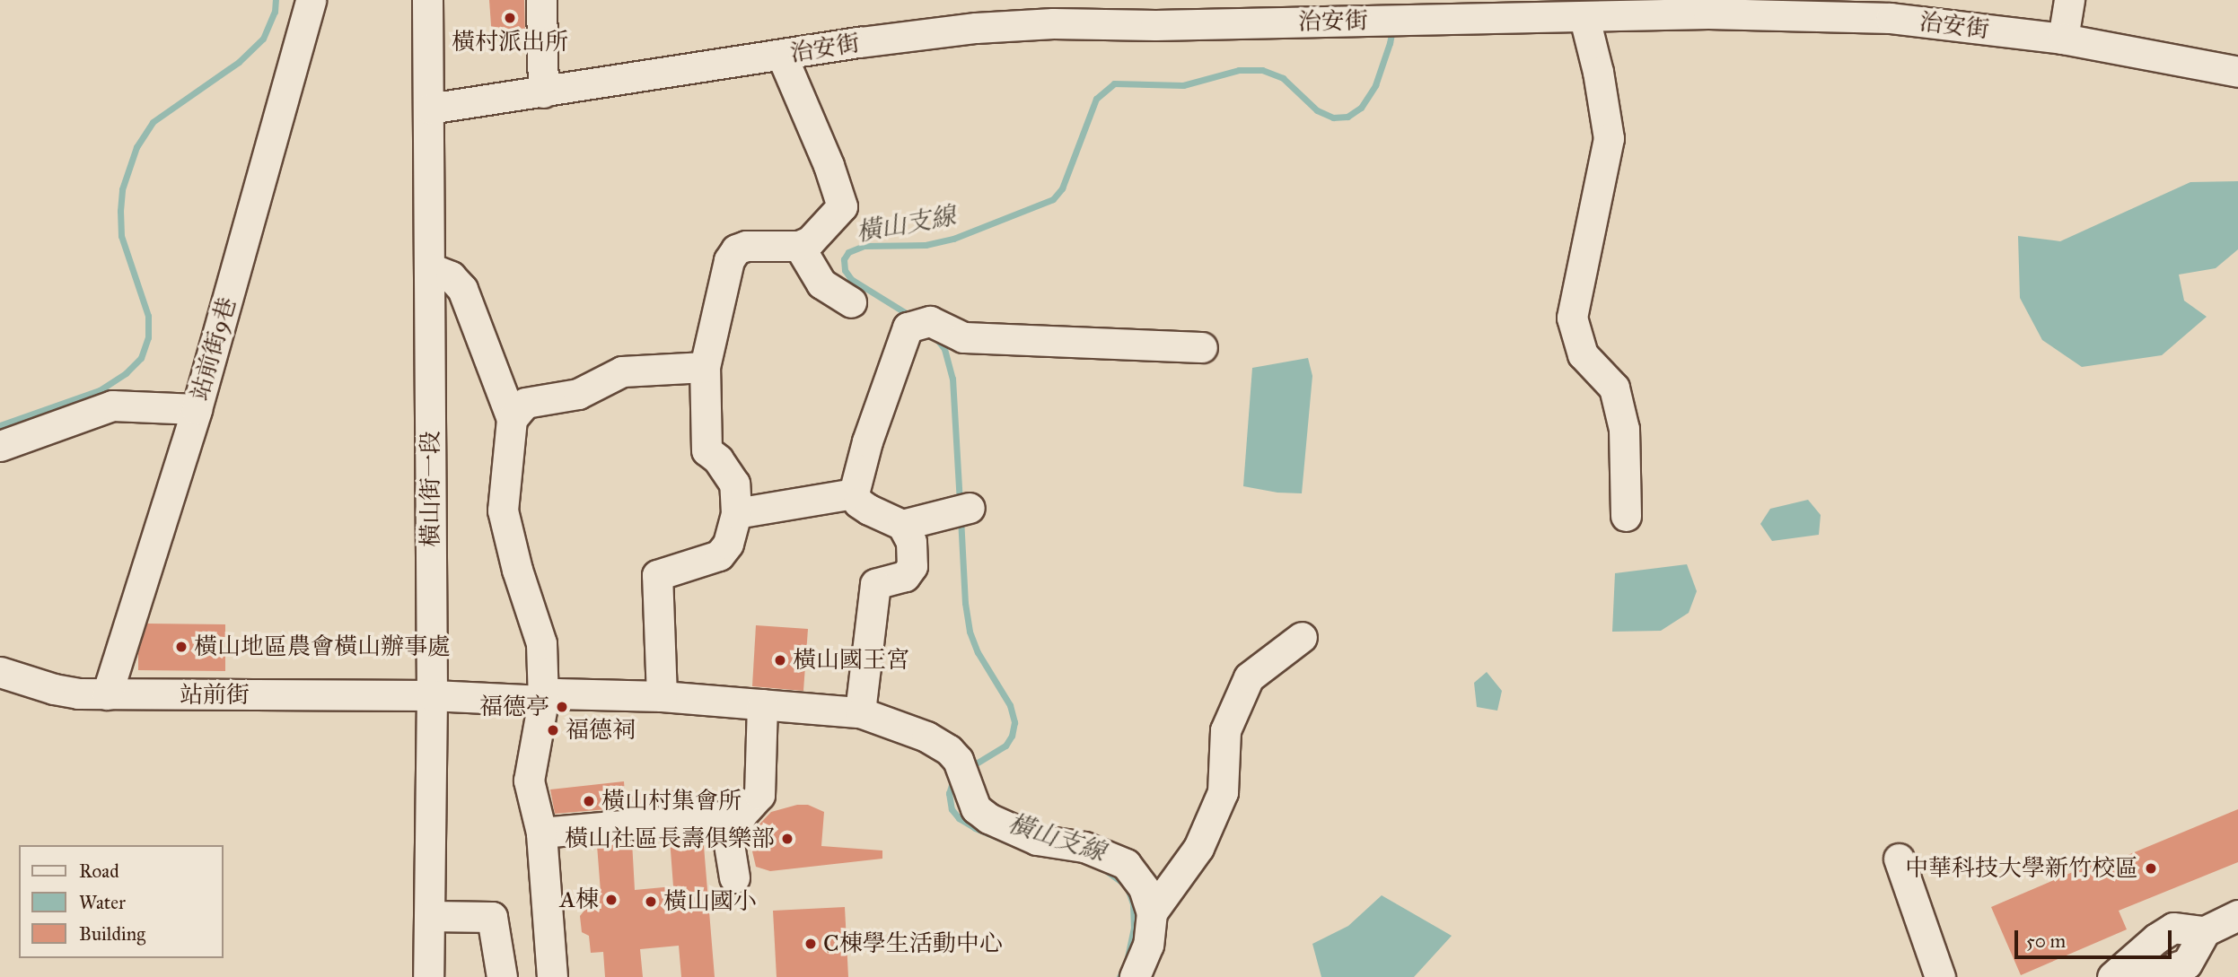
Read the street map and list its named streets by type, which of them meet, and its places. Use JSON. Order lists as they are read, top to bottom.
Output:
{
  "streets": {
    "street": [
      "治安街",
      "站前街9巷",
      "橫山街一段",
      "站前街"
    ]
  },
  "crossings": [
    ["治安街", "橫山街一段"],
    ["站前街9巷", "站前街"],
    ["橫山街一段", "站前街"]
  ],
  "water": ["橫山支線"],
  "places": [
    "橫村派出所",
    "橫山地區農會橫山辦事處",
    "橫山國王宮",
    "福德亭",
    "福德祠",
    "橫山村集會所",
    "橫山社區長壽俱樂部",
    "中華科技大學新竹校區",
    "A棟",
    "橫山國小",
    "C棟學生活動中心"
  ],
  "legend": ["Road", "Water", "Building"],
  "scale_bar": "50 m"
}
